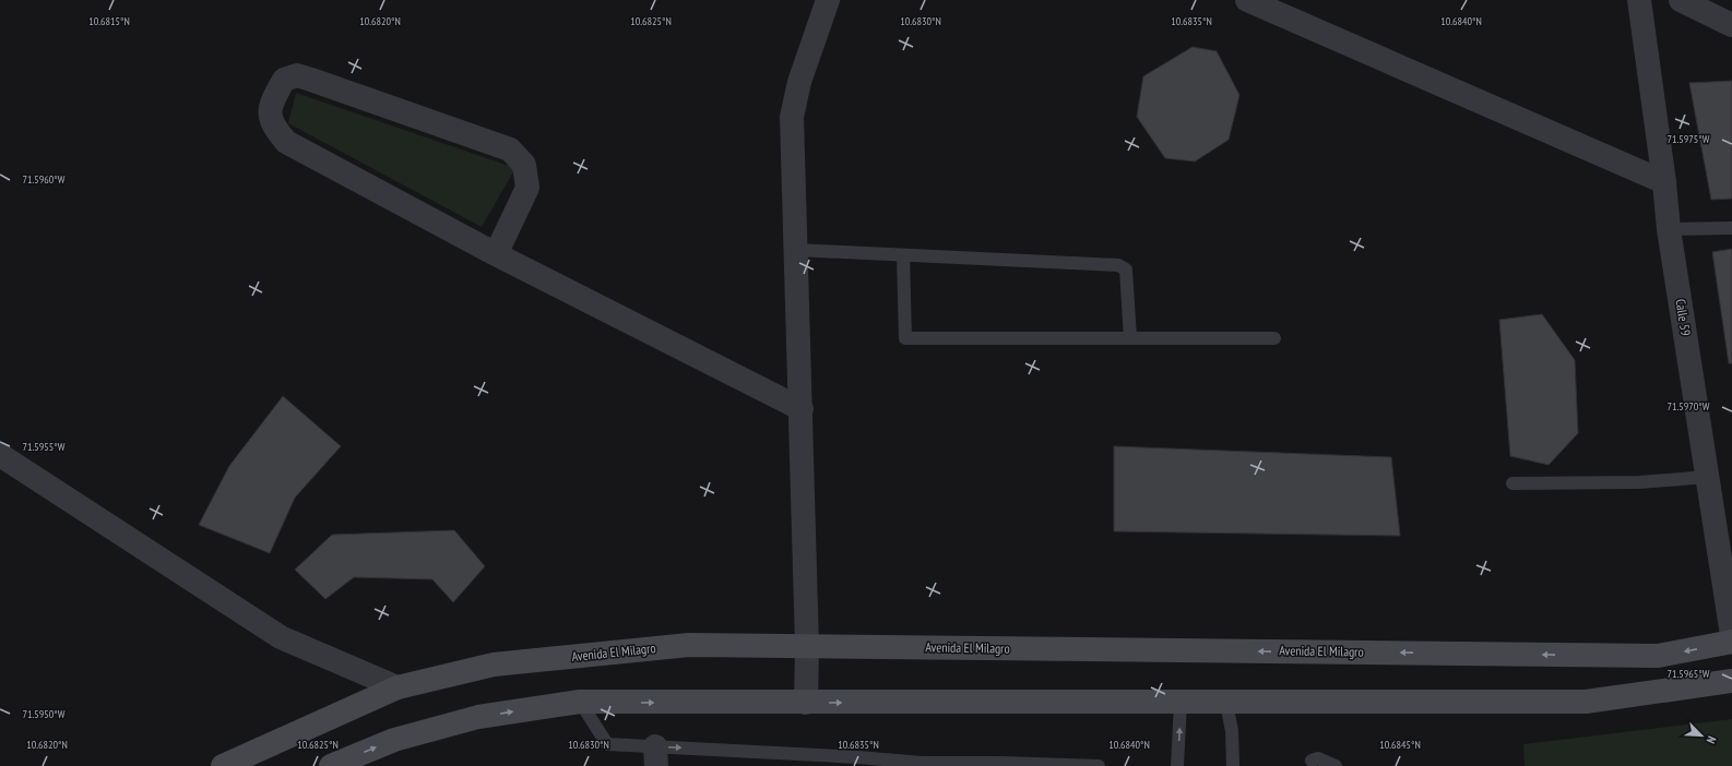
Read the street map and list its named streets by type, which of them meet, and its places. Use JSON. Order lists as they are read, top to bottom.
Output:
{
  "streets": {
    "main road": ["Avenida El Milagro"],
    "street": ["Calle 59"]
  },
  "north": "bottom right",
  "coordinates": [
    "10.6815°N",
    "10.6820°N",
    "10.6825°N",
    "10.6830°N",
    "10.6835°N",
    "10.6840°N",
    "71.5975°W",
    "71.5960°W",
    "71.5970°W",
    "71.5955°W",
    "71.5965°W",
    "71.5950°W",
    "10.6845°N"
  ]
}
